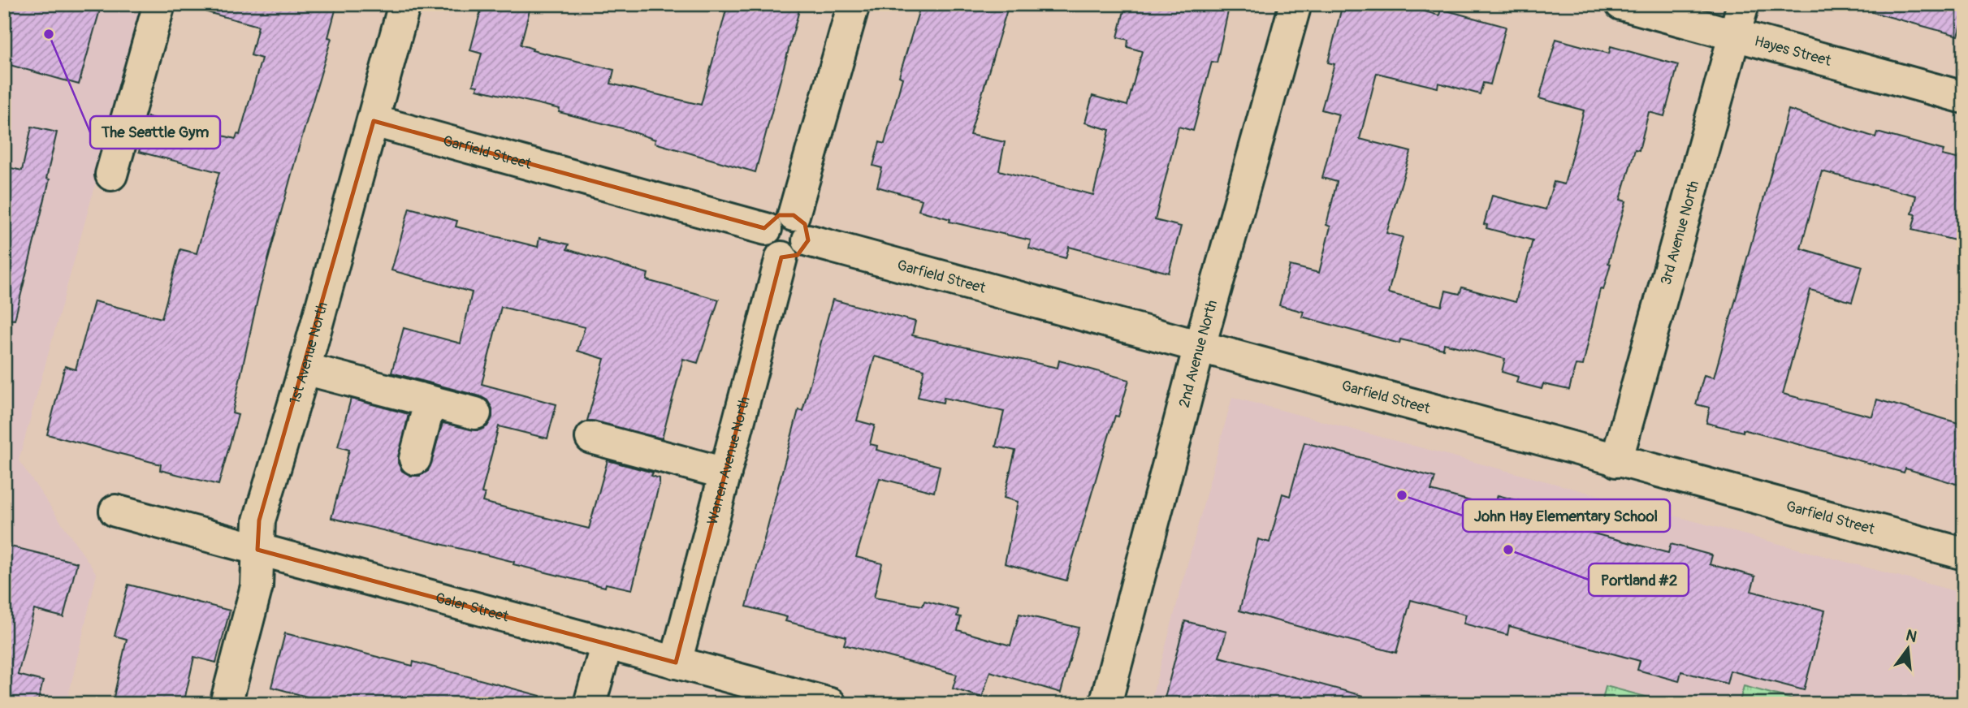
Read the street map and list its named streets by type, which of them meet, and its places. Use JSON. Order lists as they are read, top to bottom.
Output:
{
  "streets": {
    "street": [
      "Hayes Street",
      "Garfield Street",
      "3rd Avenue North",
      "1st Avenue North",
      "2nd Avenue North",
      "Warren Avenue North",
      "Galer Street"
    ]
  },
  "crossings": [
    ["Hayes Street", "3rd Avenue North"],
    ["Garfield Street", "3rd Avenue North"],
    ["Garfield Street", "1st Avenue North"],
    ["Garfield Street", "2nd Avenue North"],
    ["Garfield Street", "Warren Avenue North"],
    ["1st Avenue North", "Galer Street"],
    ["Warren Avenue North", "Galer Street"]
  ],
  "places": ["The Seattle Gym", "John Hay Elementary School", "Portland #2"],
  "north": "top"
}
